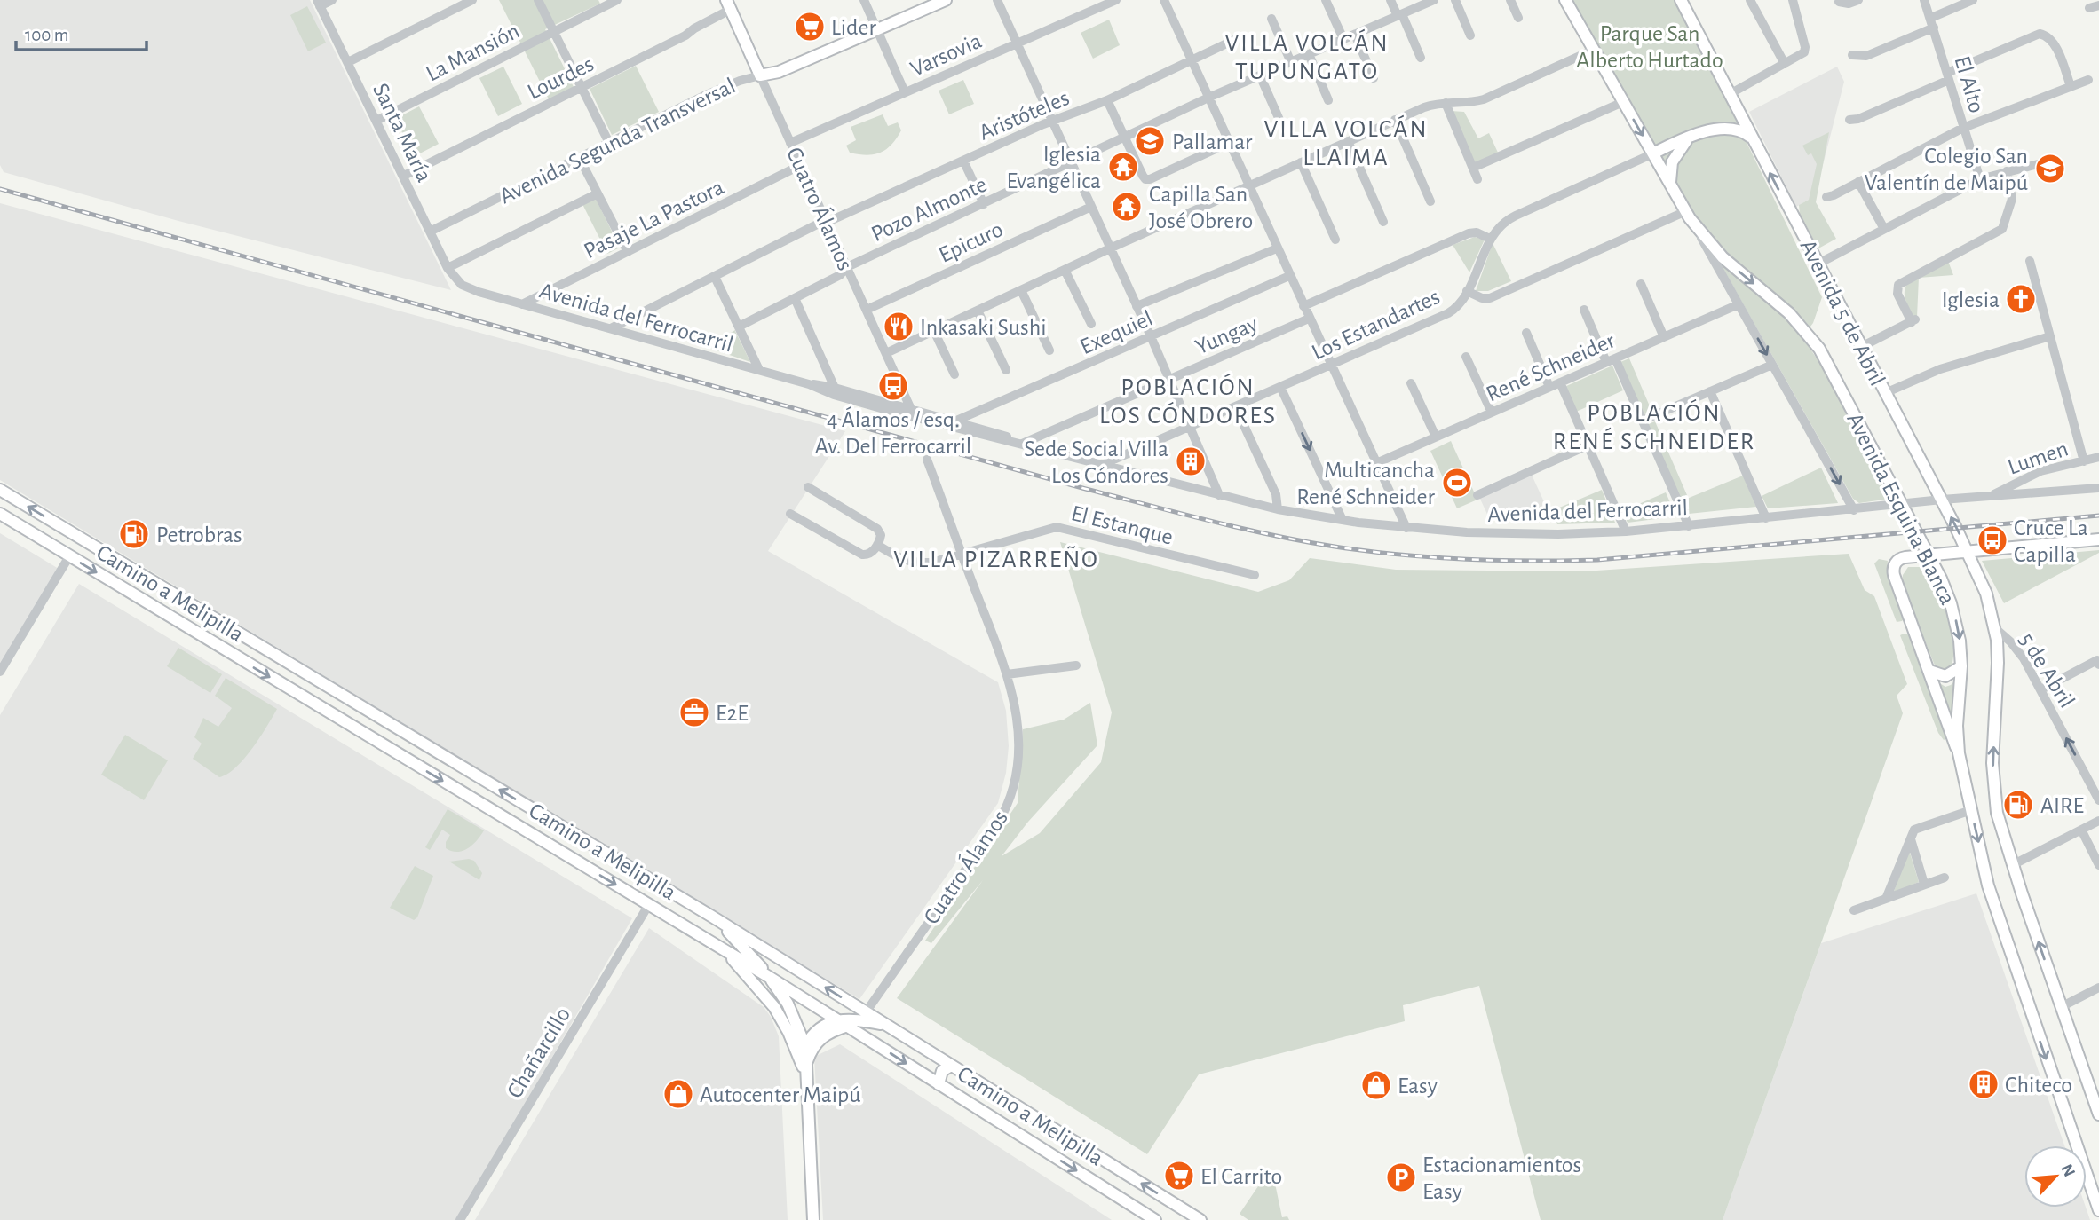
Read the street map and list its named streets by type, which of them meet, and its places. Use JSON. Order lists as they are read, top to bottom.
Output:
{
  "streets": {
    "main road": [
      "Avenida Segunda Transversal",
      "Cuatro Álamos",
      "Avenida 5 de Abril",
      "Avenida Esquina Blanca",
      "Camino a Melipilla"
    ],
    "street": [
      "La Mansión",
      "Varsovia",
      "Lourdes",
      "El Alto",
      "Aristóteles",
      "Santa María",
      "Pozo Almonte",
      "Pasaje La Pastora",
      "Epicuro",
      "Avenida del Ferrocarril",
      "Los Estandartes",
      "Exequiel",
      "Yungay",
      "René Schneider",
      "Lumen",
      "El Estanque",
      "5 de Abril",
      "Chañarcillo"
    ]
  },
  "crossings": [
    ["La Mansión", "Santa María"],
    ["Varsovia", "Cuatro Álamos"],
    ["Lourdes", "Santa María"],
    ["Lourdes", "Cuatro Álamos"],
    ["Aristóteles", "Cuatro Álamos"],
    ["Aristóteles", "Avenida del Ferrocarril"],
    ["Santa María", "Avenida Segunda Transversal"],
    ["Santa María", "Avenida del Ferrocarril"],
    ["Avenida Segunda Transversal", "Cuatro Álamos"],
    ["Cuatro Álamos", "Pozo Almonte"],
    ["Cuatro Álamos", "Pasaje La Pastora"],
    ["Cuatro Álamos", "Epicuro"],
    ["Cuatro Álamos", "Avenida del Ferrocarril"],
    ["Cuatro Álamos", "El Estanque"],
    ["Cuatro Álamos", "Camino a Melipilla"],
    ["Pasaje La Pastora", "Avenida del Ferrocarril"],
    ["Avenida 5 de Abril", "5 de Abril"],
    ["Avenida del Ferrocarril", "Los Estandartes"],
    ["Avenida del Ferrocarril", "Exequiel"],
    ["Avenida del Ferrocarril", "Yungay"],
    ["Avenida del Ferrocarril", "Avenida Esquina Blanca"],
    ["Los Estandartes", "Avenida Esquina Blanca"],
    ["René Schneider", "Avenida Esquina Blanca"],
    ["Camino a Melipilla", "Chañarcillo"]
  ],
  "one_way": ["5 de Abril"],
  "districts": [
    "VILLA VOLCÁN TUPUNGATO",
    "VILLA VOLCÁN LLAIMA",
    "POBLACIÓN LOS CÓNDORES",
    "POBLACIÓN RENÉ SCHNEIDER",
    "VILLA PIZARREÑO"
  ],
  "parks": ["Parque San Alberto Hurtado"],
  "places": {
    "supermarket": ["Lider", "El Carrito"],
    "school or university": ["Pallamar", "Colegio San Valentín de Maipú"],
    "temple": ["Iglesia Evangélica", "Capilla San José Obrero"],
    "church": ["Iglesia"],
    "restaurant": ["Inkasaki Sushi"],
    "bus stop": ["4 Álamos / esq. Av. Del Ferrocarril", "Cruce La Capilla"],
    "building": ["Sede Social Villa Los Cóndores", "Chiteco"],
    "sports": ["Multicancha René Schneider"],
    "fuel station": ["Petrobras", "AIRE"],
    "office": ["E2E"],
    "shop": ["Easy", "Autocenter Maipú"],
    "parking": ["Estacionamientos Easy"]
  },
  "scale_bar": "100 m",
  "north": "top right"
}
